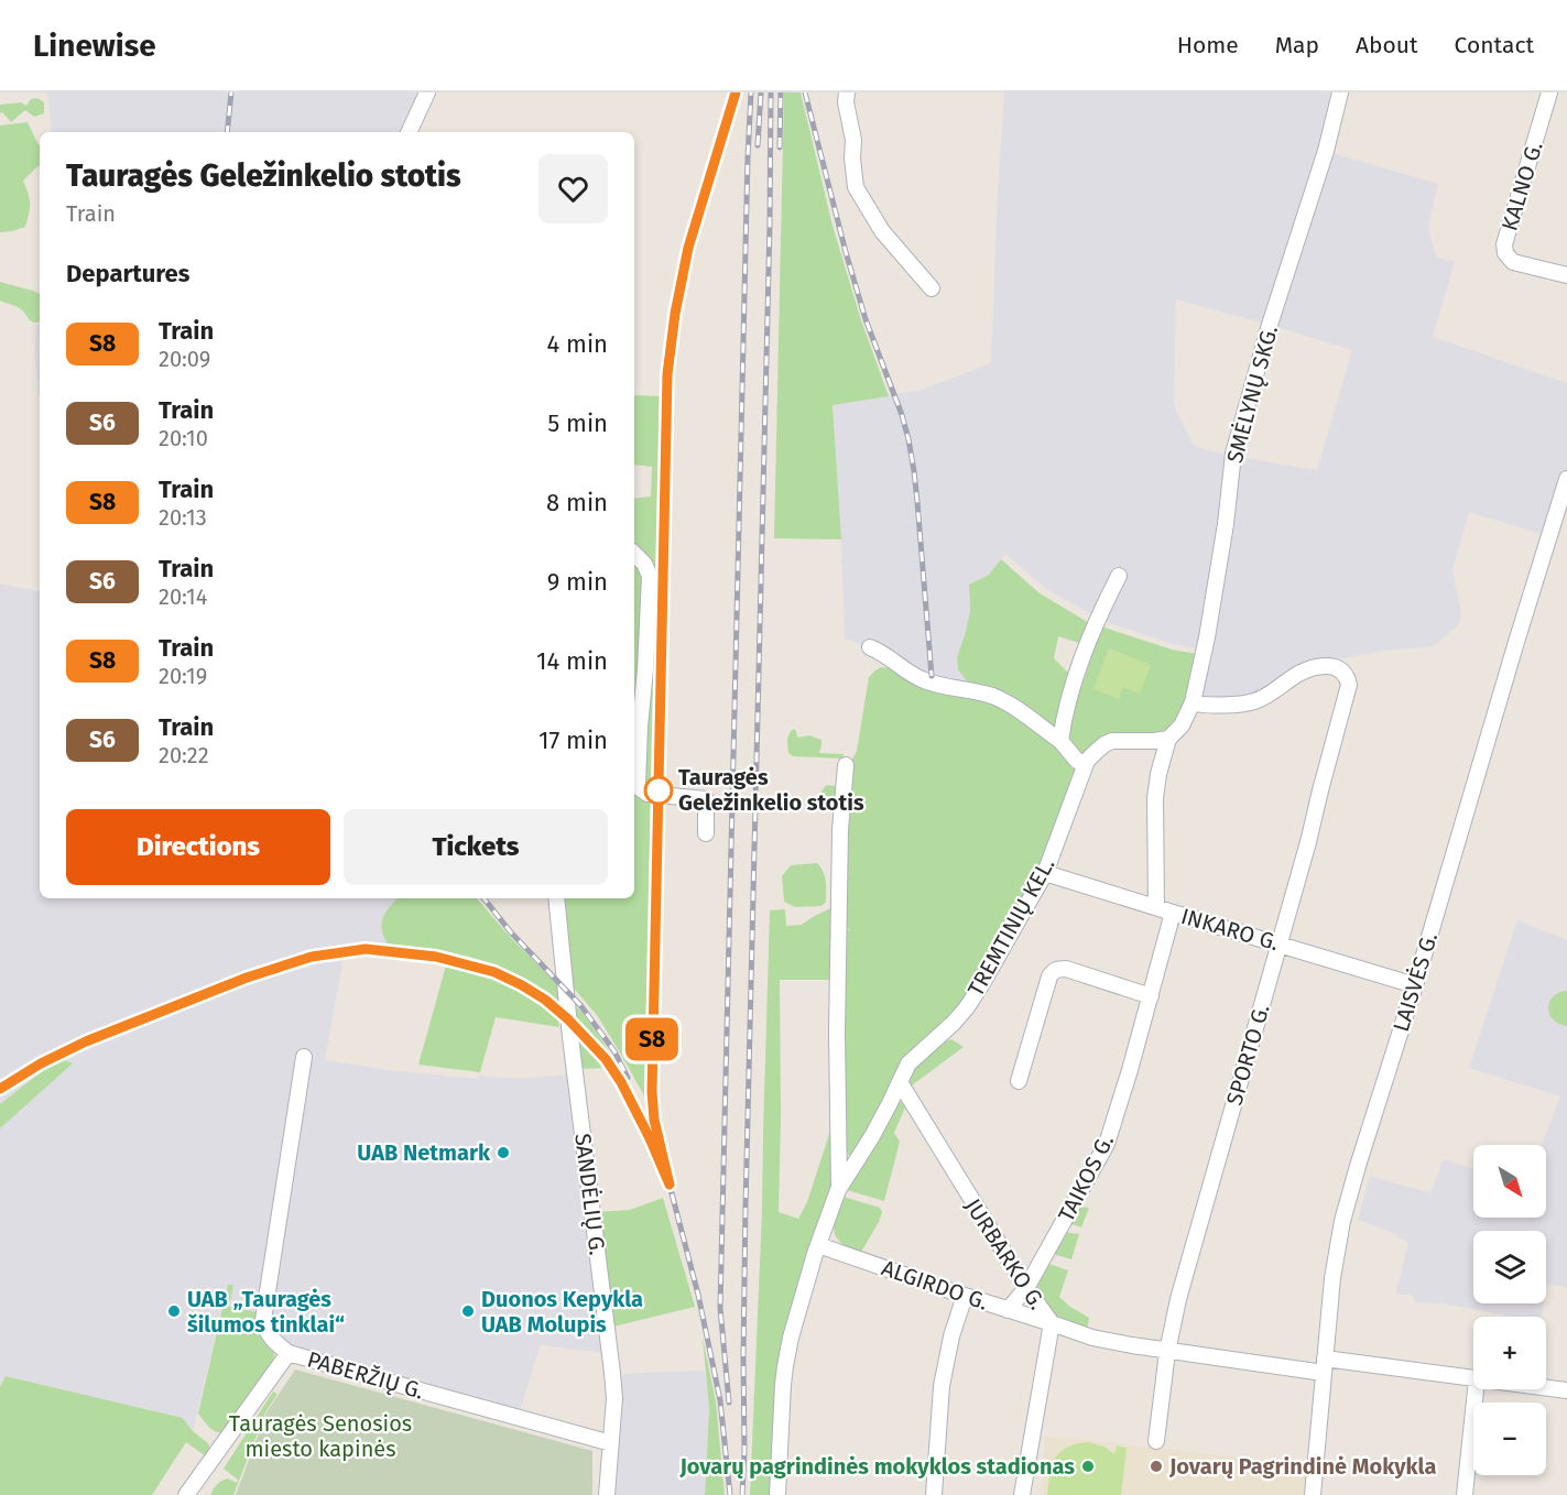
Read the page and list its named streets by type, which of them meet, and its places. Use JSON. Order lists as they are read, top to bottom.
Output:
{
  "streets": {
    "street": [
      "KALNO G.",
      "SMĖLYNŲ SKG.",
      "TREMTINIŲ KEL.",
      "INKARO G.",
      "LAISVĖS G.",
      "SPORTO G.",
      "TAIKOS G.",
      "SANDĖLIŲ G.",
      "JURBARKO G.",
      "ALGIRDO G.",
      "PABERŽIŲ G."
    ]
  },
  "crossings": [
    ["SMĖLYNŲ SKG.", "SPORTO G."],
    ["TREMTINIŲ KEL.", "INKARO G."],
    ["TREMTINIŲ KEL.", "JURBARKO G."],
    ["TREMTINIŲ KEL.", "ALGIRDO G."],
    ["INKARO G.", "LAISVĖS G."],
    ["INKARO G.", "SPORTO G."],
    ["INKARO G.", "TAIKOS G."],
    ["LAISVĖS G.", "JURBARKO G."],
    ["SPORTO G.", "JURBARKO G."],
    ["TAIKOS G.", "JURBARKO G."],
    ["TAIKOS G.", "ALGIRDO G."],
    ["SANDĖLIŲ G.", "PABERŽIŲ G."],
    ["JURBARKO G.", "ALGIRDO G."]
  ],
  "parks": ["Tauragės Senosios miesto kapinės"],
  "places": [
    "Tauragės Geležinkelio stotis",
    "UAB Netmark",
    "UAB „Tauragės šilumos tinklai“",
    "Duonos Kepykla UAB Molupis",
    "Jovarų pagrindinės mokyklos stadionas",
    "Jovarų Pagrindinė Mokykla"
  ],
  "north": "bottom right",
  "page": {
    "header": "Linewise",
    "nav": [
      "Home",
      "Map",
      "About",
      "Contact"
    ],
    "on_map": "S8",
    "heading": [
      ["Tauragės Geležinkelio stotis", "Train"],
      "Departures"
    ],
    "list": [
      {
        "mark": "S8",
        "name": "Train",
        "note": "20:09",
        "value": "4 min"
      },
      {
        "mark": "S6",
        "name": "Train",
        "note": "20:10",
        "value": "5 min"
      },
      {
        "mark": "S8",
        "name": "Train",
        "note": "20:13",
        "value": "8 min"
      },
      {
        "mark": "S6",
        "name": "Train",
        "note": "20:14",
        "value": "9 min"
      },
      {
        "mark": "S8",
        "name": "Train",
        "note": "20:19",
        "value": "14 min"
      },
      {
        "mark": "S6",
        "name": "Train",
        "note": "20:22",
        "value": "17 min"
      }
    ],
    "buttons": ["Directions", "Tickets"],
    "map_buttons": ["+", "−"]
  }
}
